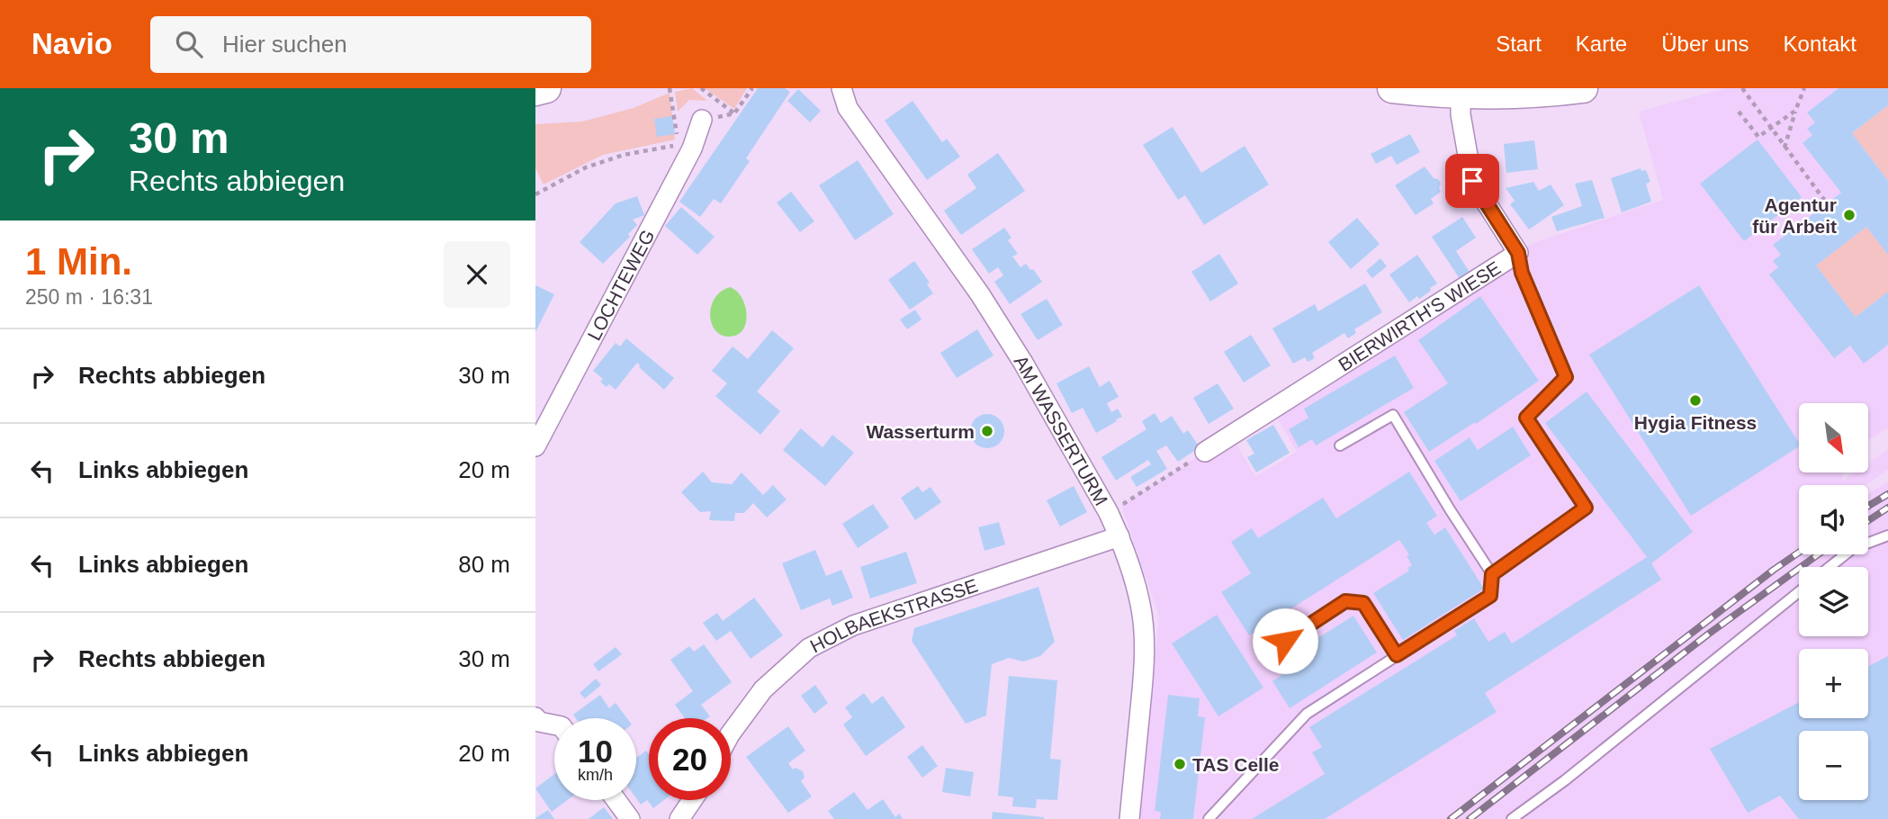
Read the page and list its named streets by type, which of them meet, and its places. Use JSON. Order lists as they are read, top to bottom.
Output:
{
  "streets": {
    "street": [
      "LOCHTEWEG",
      "BIERWIRTH'S WIESE",
      "AM WASSERTURM",
      "HOLBAEKSTRASSE"
    ]
  },
  "crossings": [
    ["AM WASSERTURM", "HOLBAEKSTRASSE"]
  ],
  "places": [
    "Agentur für Arbeit",
    "Hygia Fitness",
    "Wasserturm",
    "TAS Celle"
  ],
  "north": "bottom right",
  "page": {
    "header": "Navio",
    "search": "Hier suchen",
    "nav": [
      "Start",
      "Karte",
      "Über uns",
      "Kontakt"
    ],
    "turn": ["30 m", "Rechts abbiegen"],
    "heading": ["1 Min.", "250 m · 16:31"],
    "list": [
      {
        "name": "Rechts abbiegen",
        "value": "30 m"
      },
      {
        "name": "Links abbiegen",
        "value": "20 m"
      },
      {
        "name": "Links abbiegen",
        "value": "80 m"
      },
      {
        "name": "Rechts abbiegen",
        "value": "30 m"
      },
      {
        "name": "Links abbiegen",
        "value": "20 m"
      }
    ],
    "map_buttons": ["+", "−"],
    "speed": "10 km/h",
    "limit": "20"
  }
}
